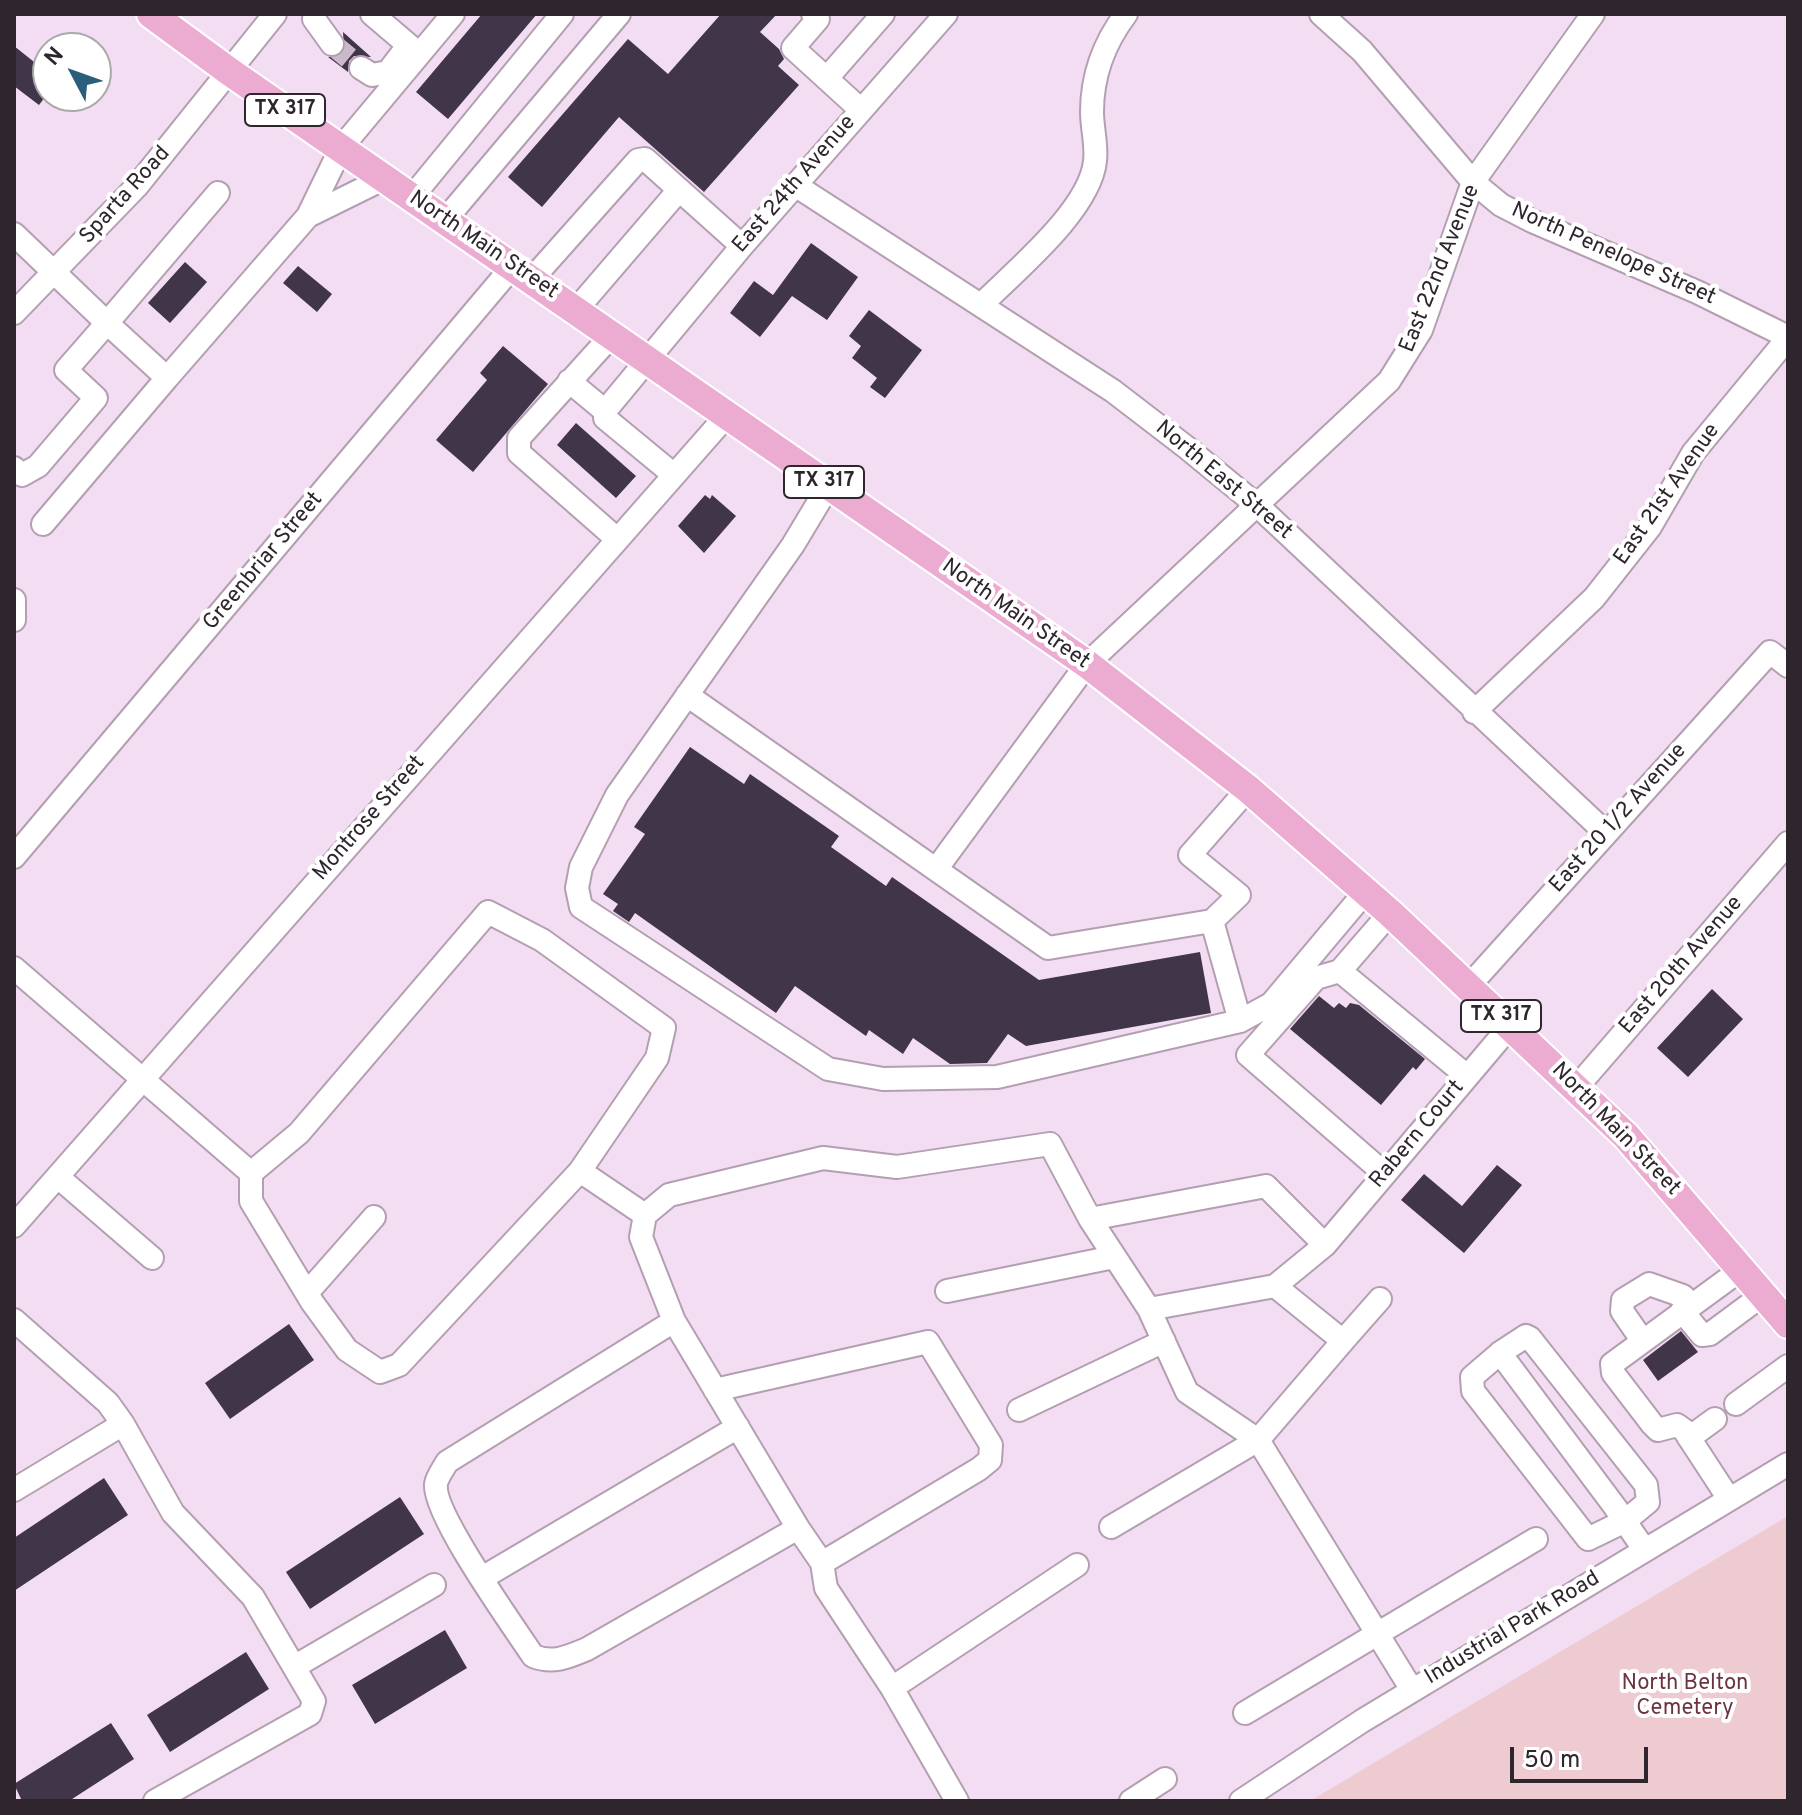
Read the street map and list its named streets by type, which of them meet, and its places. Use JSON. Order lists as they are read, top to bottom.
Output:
{
  "streets": {
    "main road": ["TX 317", "North Main Street"],
    "street": [
      "East 24th Avenue",
      "Sparta Road",
      "North Penelope Street",
      "East 22nd Avenue",
      "North East Street",
      "East 21st Avenue",
      "Greenbriar Street",
      "Montrose Street",
      "East 20 1/2 Avenue",
      "East 20th Avenue",
      "Rabern Court",
      "Industrial Park Road"
    ]
  },
  "crossings": [
    ["East 24th Avenue", "North Main Street"],
    ["East 24th Avenue", "North East Street"],
    ["Sparta Road", "North Main Street"],
    ["North Main Street", "East 22nd Avenue"],
    ["North Main Street", "Greenbriar Street"],
    ["North Main Street", "Montrose Street"],
    ["North Main Street", "East 20 1/2 Avenue"],
    ["North Main Street", "East 20th Avenue"],
    ["North Main Street", "Rabern Court"],
    ["North Penelope Street", "East 22nd Avenue"],
    ["North Penelope Street", "East 21st Avenue"],
    ["East 22nd Avenue", "North East Street"],
    ["North East Street", "East 21st Avenue"],
    ["North East Street", "East 20 1/2 Avenue"]
  ],
  "parks": ["North Belton Cemetery"],
  "scale_bar": "50 m",
  "north": "top left"
}
